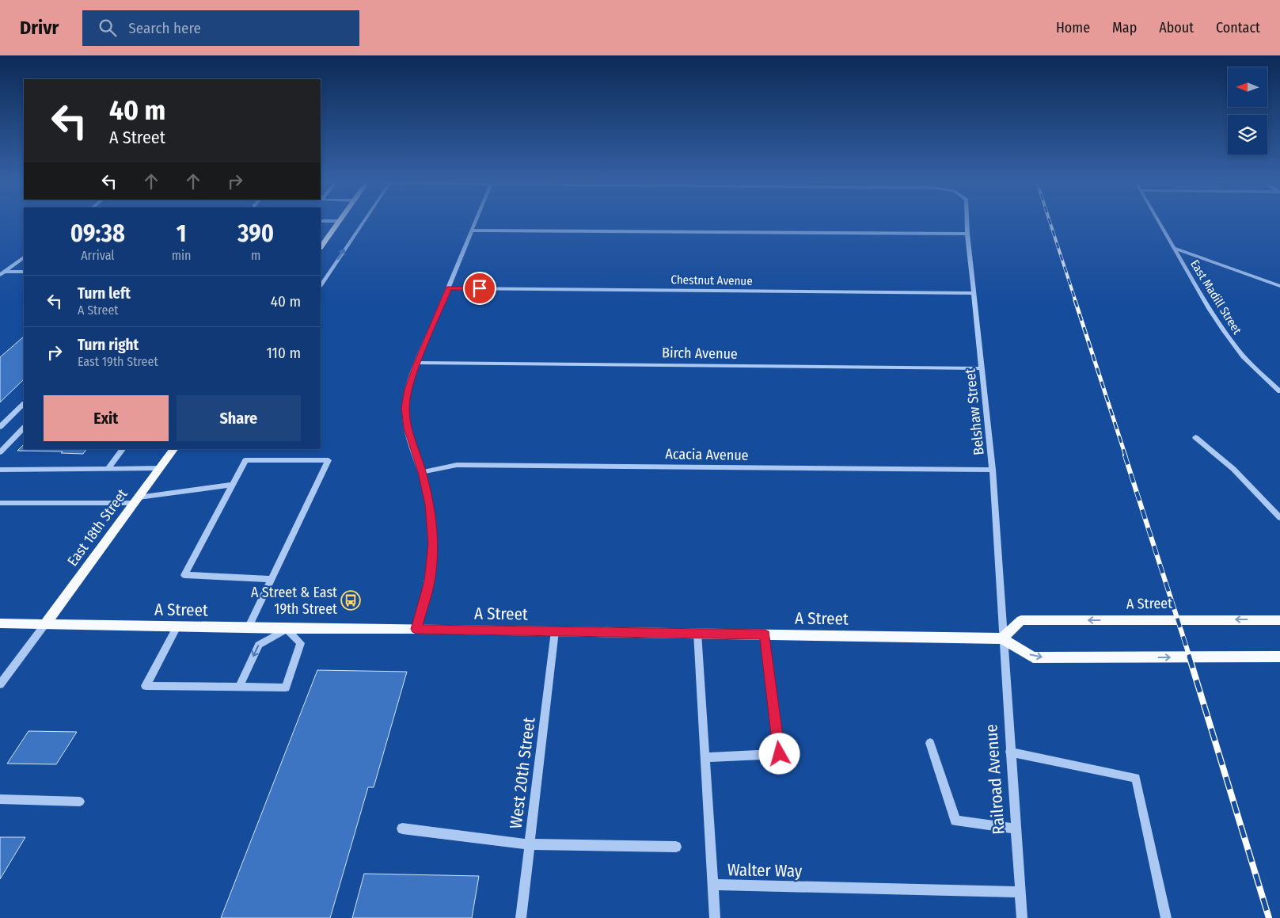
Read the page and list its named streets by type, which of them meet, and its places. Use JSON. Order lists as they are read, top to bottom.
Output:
{
  "streets": {
    "main road": ["East 18th Street", "A Street"],
    "street": [
      "Chestnut Avenue",
      "East Madill Street",
      "Birch Avenue",
      "Belshaw Street",
      "Acacia Avenue",
      "West 20th Street",
      "Railroad Avenue",
      "Walter Way"
    ]
  },
  "crossings": [
    ["Chestnut Avenue", "Belshaw Street"],
    ["Birch Avenue", "Belshaw Street"],
    ["Belshaw Street", "Acacia Avenue"],
    ["Belshaw Street", "A Street"],
    ["Belshaw Street", "Railroad Avenue"],
    ["East 18th Street", "A Street"],
    ["A Street", "West 20th Street"],
    ["A Street", "Railroad Avenue"],
    ["A Street", "Walter Way"],
    ["Railroad Avenue", "Walter Way"]
  ],
  "places": {
    "bus stop": ["A Street & East 19th Street"]
  },
  "north": "left",
  "page": {
    "header": "Drivr",
    "search": "Search here",
    "nav": [
      "Home",
      "Map",
      "About",
      "Contact"
    ],
    "turn": ["40 m", "A Street"],
    "eta": [
      "09:38",
      "Arrival",
      "1",
      "min",
      "390",
      "m"
    ],
    "list": [
      {
        "name": "Turn left",
        "note": "A Street",
        "value": "40 m"
      },
      {
        "name": "Turn right",
        "note": "East 19th Street",
        "value": "110 m"
      }
    ],
    "buttons": ["Exit", "Share"]
  }
}
